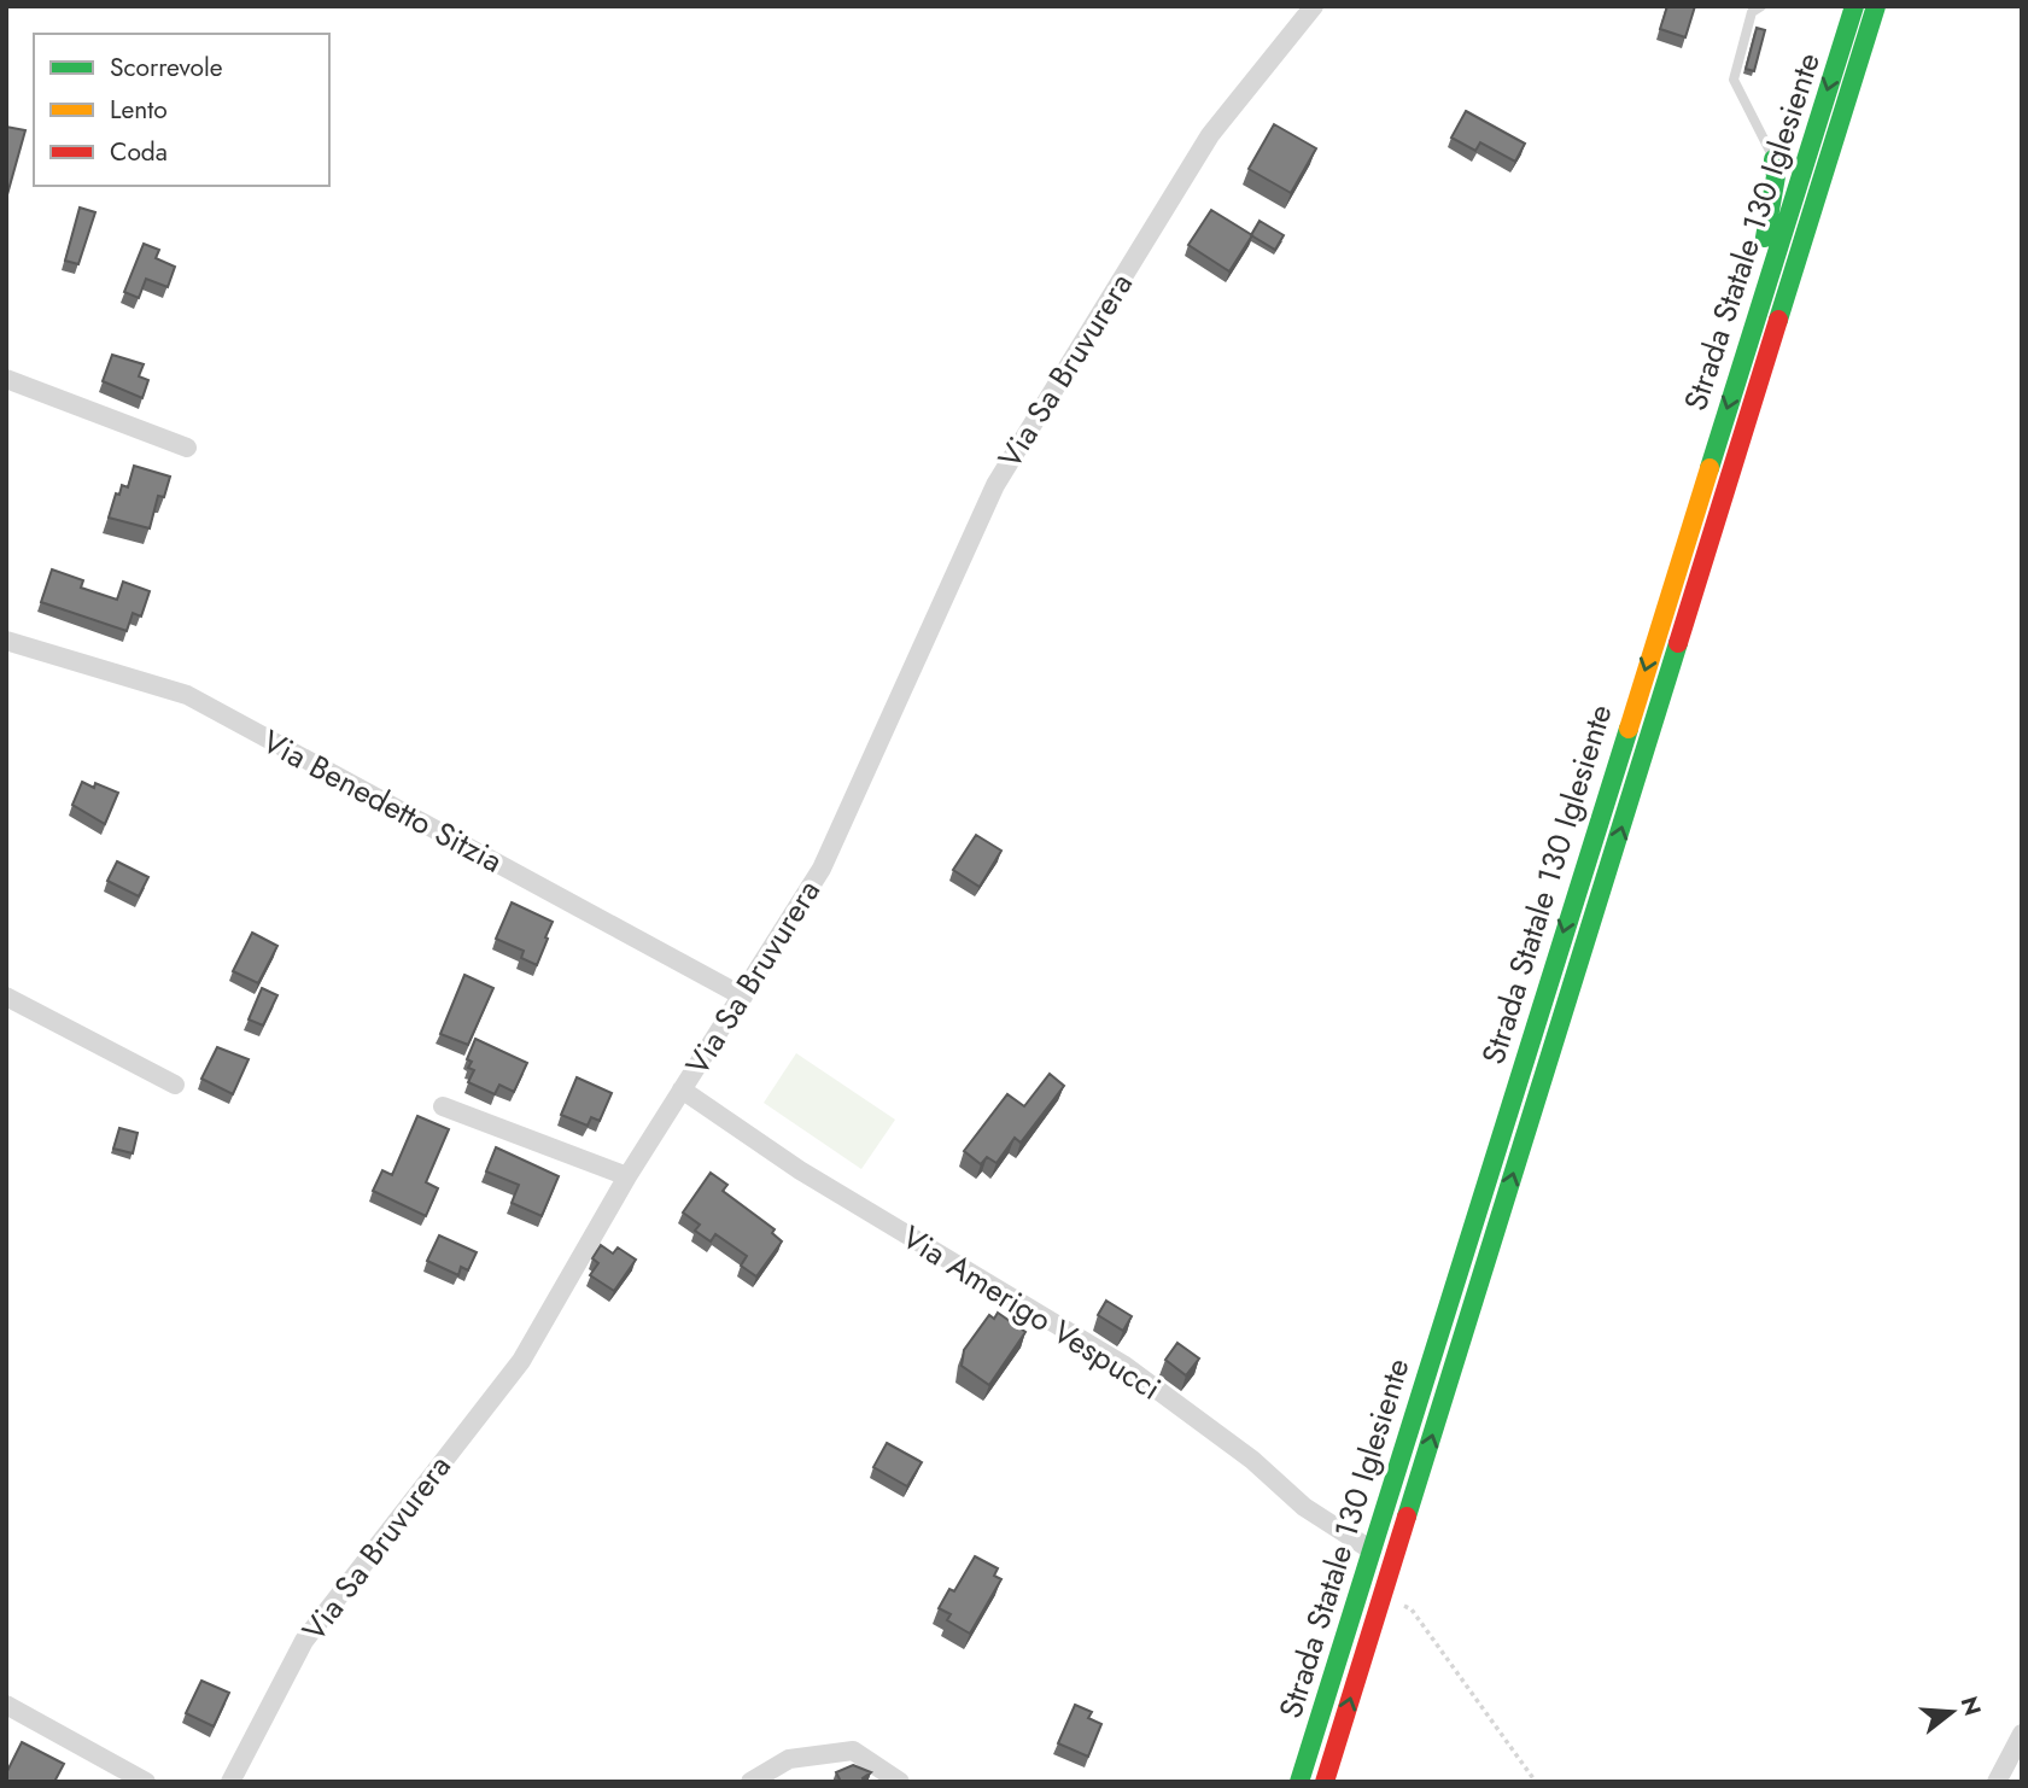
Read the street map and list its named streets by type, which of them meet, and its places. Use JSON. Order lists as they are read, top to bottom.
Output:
{
  "streets": {
    "main road": ["Strada Statale 130 Iglesiente"],
    "street": ["Via Sa Bruvurera", "Via Benedetto Sitzia", "Via Amerigo Vespucci"]
  },
  "crossings": [
    ["Strada Statale 130 Iglesiente", "Via Amerigo Vespucci"],
    ["Via Sa Bruvurera", "Via Benedetto Sitzia"],
    ["Via Sa Bruvurera", "Via Amerigo Vespucci"]
  ],
  "legend": ["Scorrevole", "Lento", "Coda"],
  "north": "right"
}
